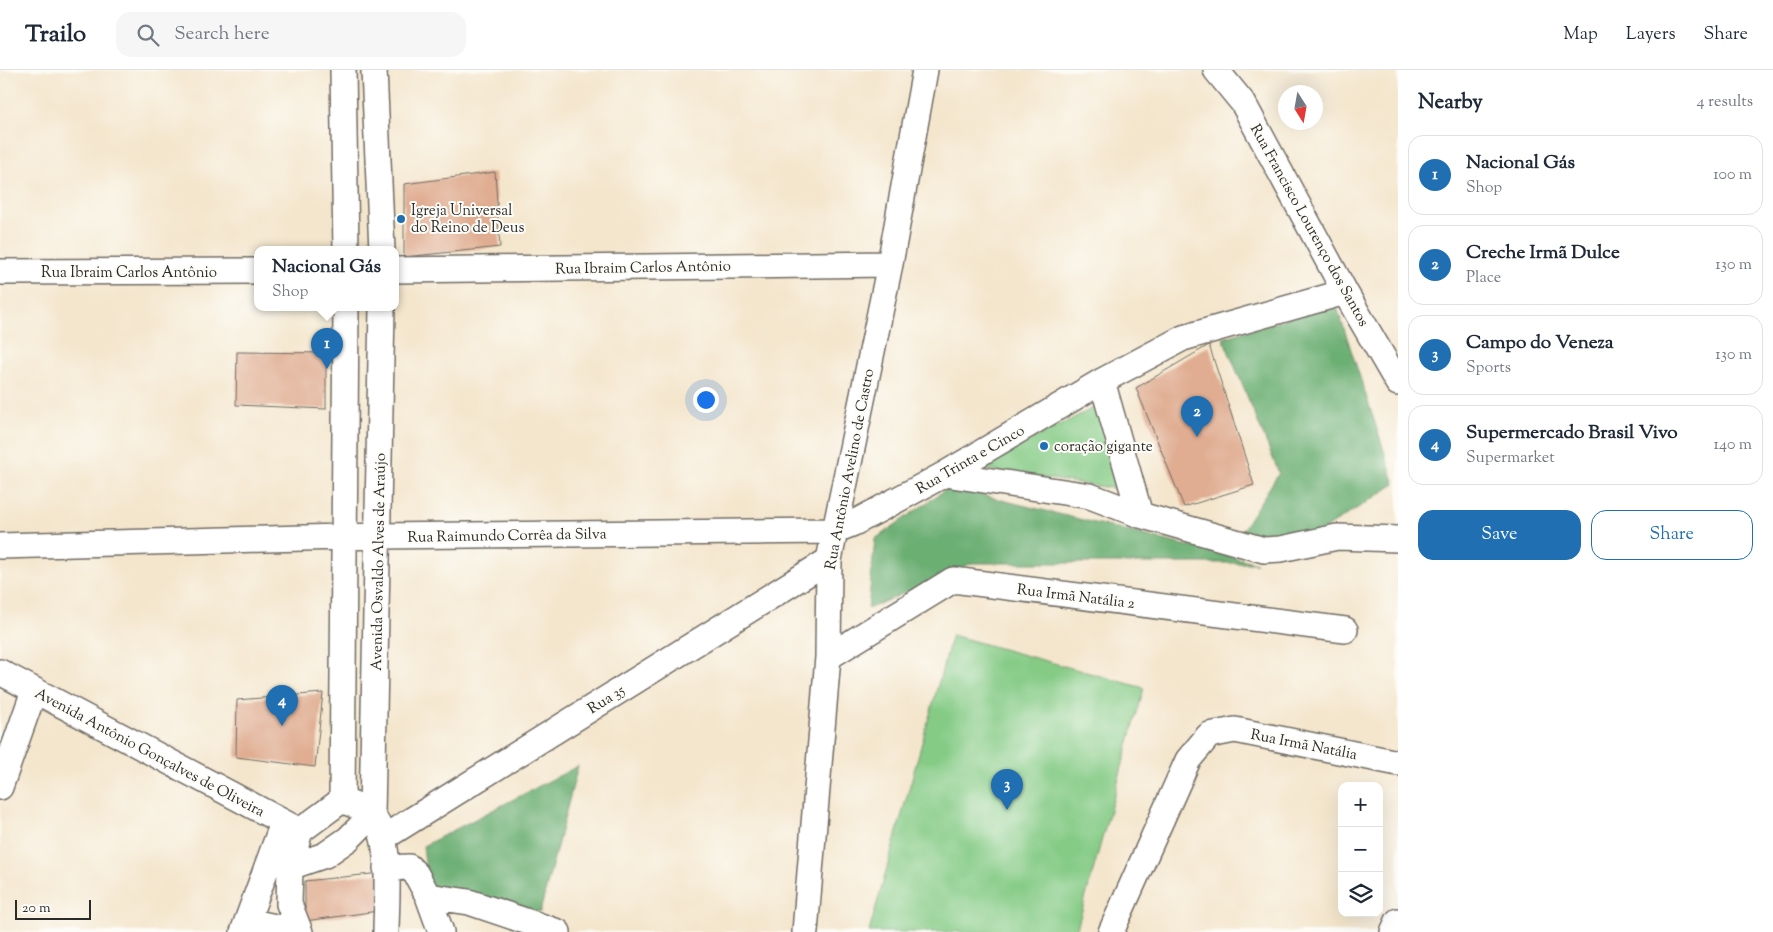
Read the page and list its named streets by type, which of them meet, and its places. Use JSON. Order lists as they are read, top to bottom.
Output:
{
  "streets": {
    "street": [
      "Rua Francisco Lourenço dos Santos",
      "Rua Ibraim Carlos Antônio",
      "Rua Trinta e Cinco",
      "Rua Antônio Avelino de Castro",
      "Rua Raimundo Corrêa da Silva",
      "Avenida Osvaldo Alves de Araújo",
      "Rua Irmã Natália 2",
      "Rua 35",
      "Rua Irmã Natália",
      "Avenida Antônio Gonçalves de Oliveira"
    ]
  },
  "crossings": [
    ["Rua Francisco Lourenço dos Santos", "Rua Trinta e Cinco"],
    ["Rua Ibraim Carlos Antônio", "Rua Antônio Avelino de Castro"],
    ["Rua Trinta e Cinco", "Rua Antônio Avelino de Castro"],
    ["Rua Trinta e Cinco", "Rua Raimundo Corrêa da Silva"],
    ["Rua Antônio Avelino de Castro", "Rua Raimundo Corrêa da Silva"],
    ["Rua Antônio Avelino de Castro", "Rua Irmã Natália 2"],
    ["Rua Antônio Avelino de Castro", "Rua 35"],
    ["Rua Raimundo Corrêa da Silva", "Avenida Osvaldo Alves de Araújo"],
    ["Avenida Osvaldo Alves de Araújo", "Rua 35"]
  ],
  "places": ["Igreja Universal do Reino de Deus", "coração gigante"],
  "scale_bar": "20 m",
  "north": "bottom",
  "page": {
    "header": "Trailo",
    "search": "Search here",
    "nav": ["Map", "Layers", "Share"],
    "heading": ["Nearby", "4 results"],
    "list": [
      {
        "mark": "1",
        "name": "Nacional Gás",
        "note": "Shop",
        "value": "100 m"
      },
      {
        "mark": "2",
        "name": "Creche Irmã Dulce",
        "note": "Place",
        "value": "130 m"
      },
      {
        "mark": "3",
        "name": "Campo do Veneza",
        "note": "Sports",
        "value": "130 m"
      },
      {
        "mark": "4",
        "name": "Supermercado Brasil Vivo",
        "note": "Supermarket",
        "value": "140 m"
      }
    ],
    "popup": ["Nacional Gás", "Shop"],
    "pins": [
      "1",
      "2",
      "4",
      "3"
    ],
    "buttons": ["Save", "Share"],
    "map_buttons": ["+", "−"],
    "scale": "20 m"
  }
}
